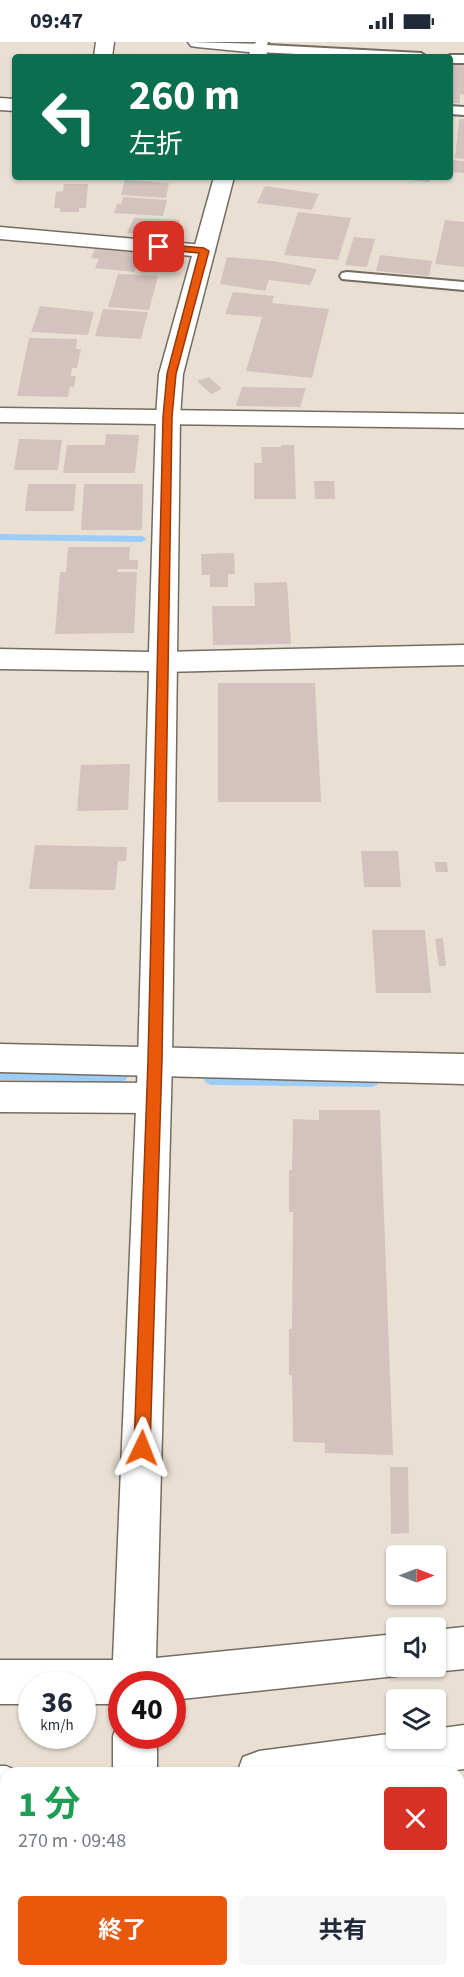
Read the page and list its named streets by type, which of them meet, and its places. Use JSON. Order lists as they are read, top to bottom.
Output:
{
  "north": "right",
  "page": {
    "status": "09:47",
    "turn": ["260 m", "左折"],
    "speed": "36 km/h",
    "limit": "40",
    "heading": ["1 分", "270 m · 09:48"],
    "buttons": ["終了", "共有"]
  }
}
